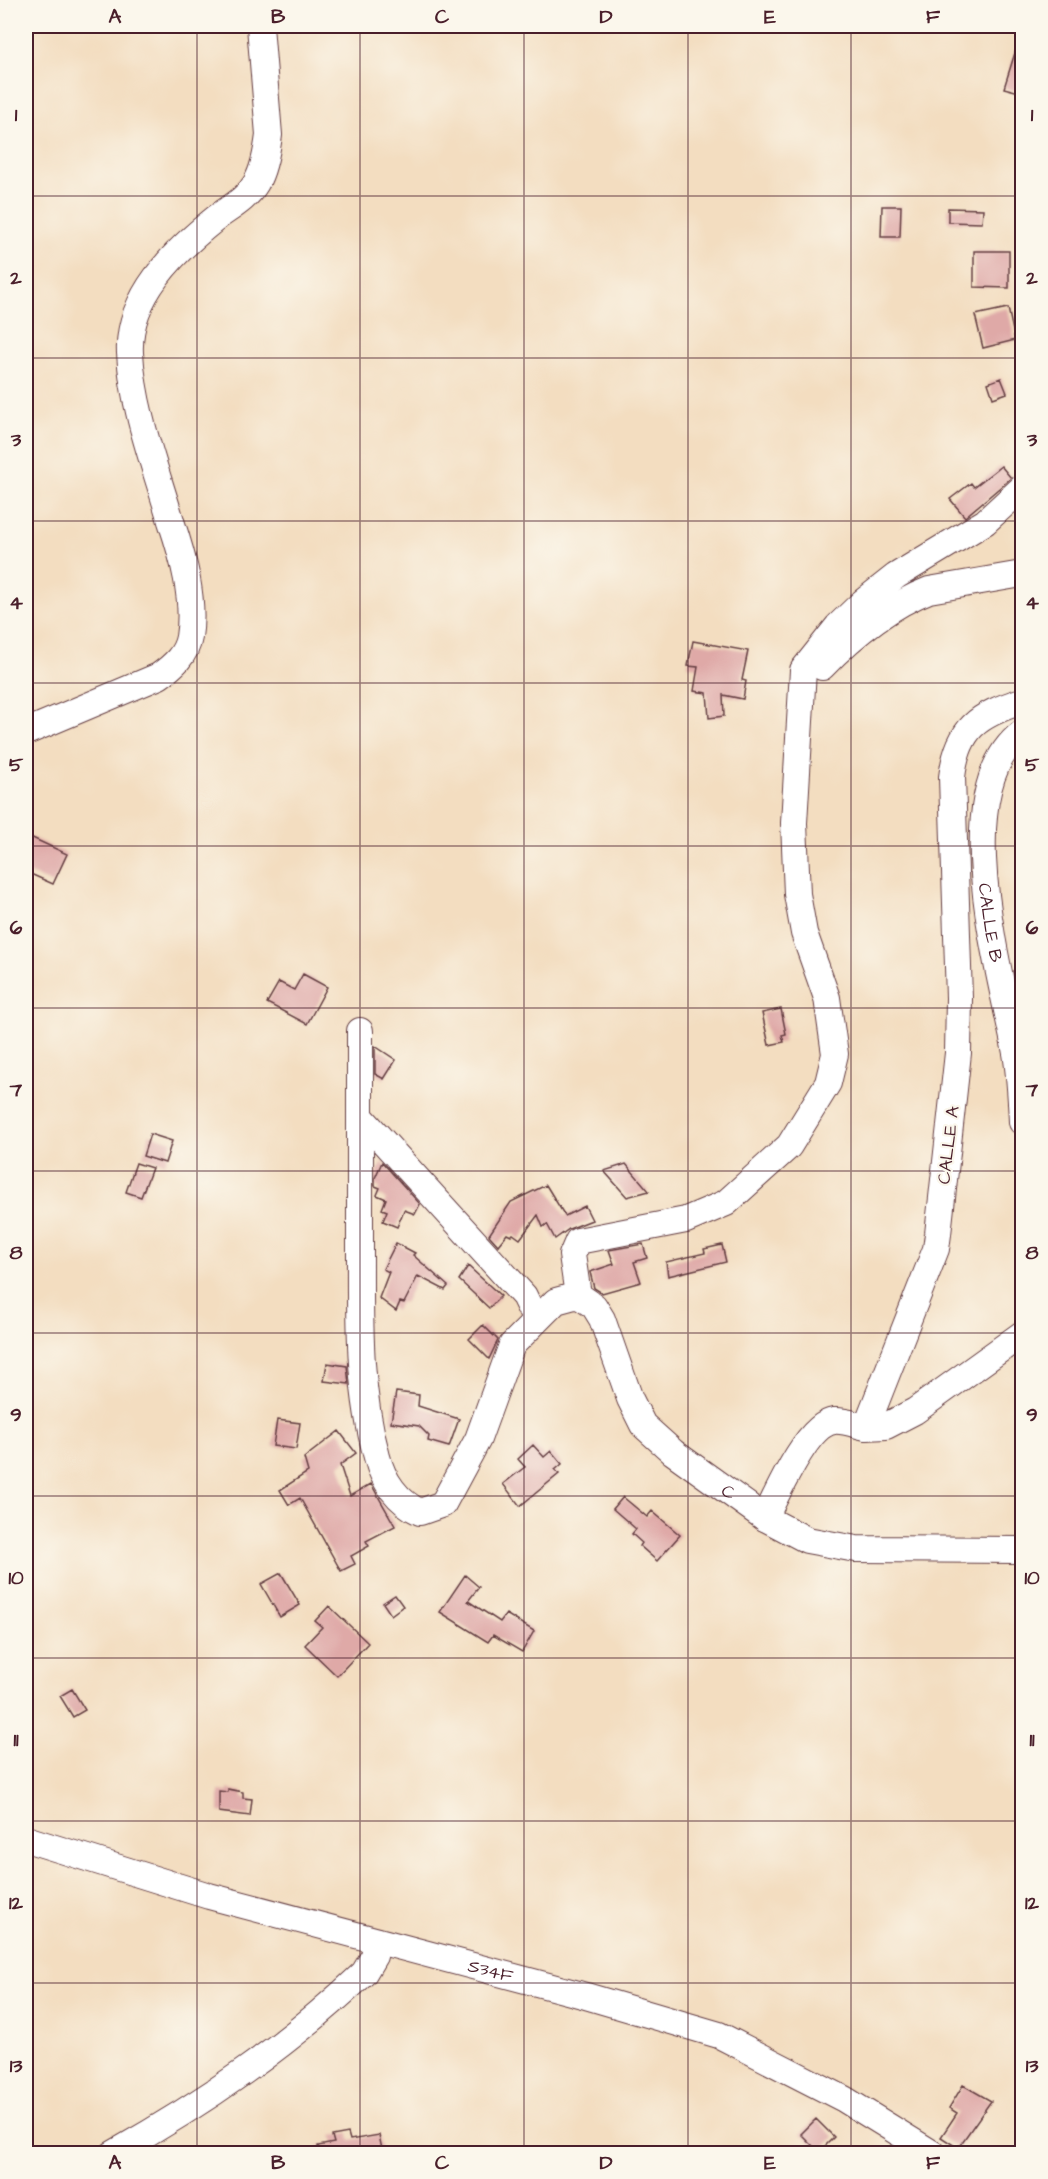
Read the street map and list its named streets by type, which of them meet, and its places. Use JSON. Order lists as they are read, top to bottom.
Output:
{
  "streets": {
    "street": [
      "CALLE B",
      "CALLE A",
      "C",
      "S34F"
    ]
  },
  "grid": {
    "columns": [
      "A",
      "B",
      "C",
      "D",
      "E",
      "F"
    ],
    "rows": [
      "1",
      "2",
      "3",
      "4",
      "5",
      "6",
      "7",
      "8",
      "9",
      "10",
      "11",
      "12",
      "13"
    ]
  }
}
